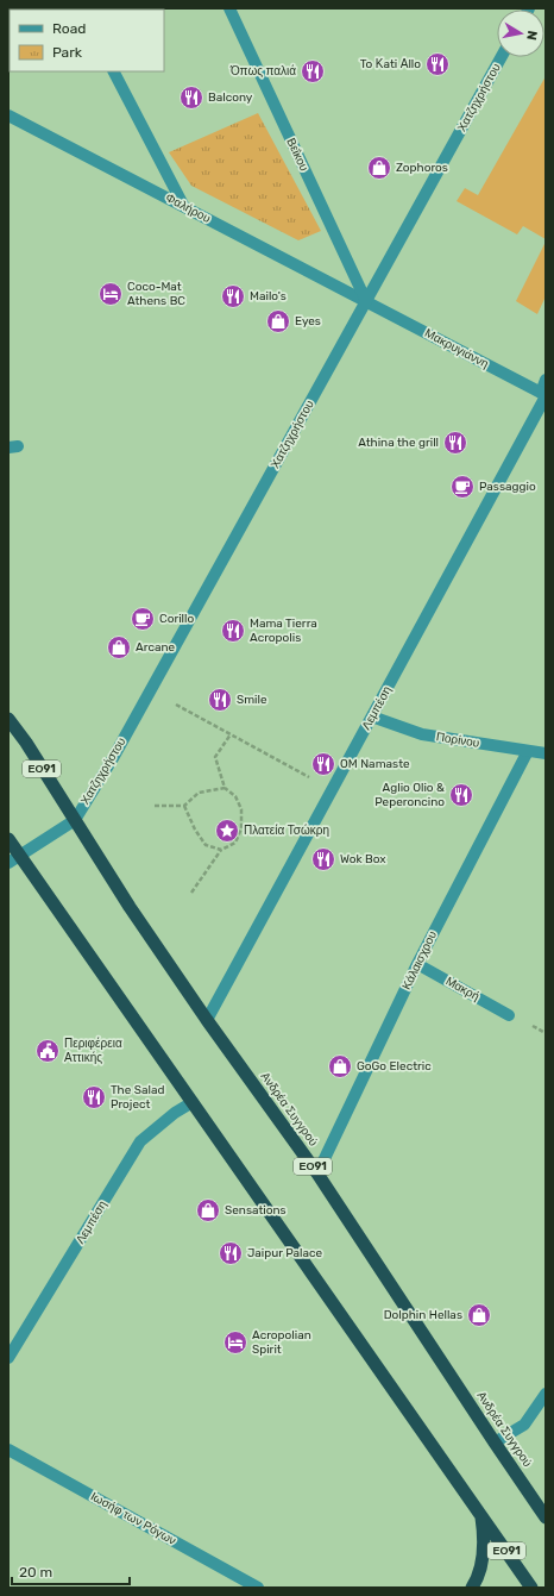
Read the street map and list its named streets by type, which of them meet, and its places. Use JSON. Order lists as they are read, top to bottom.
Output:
{
  "streets": {
    "highway": ["ΕΟ91", "Ανδρέα Συγγρού"],
    "street": [
      "Χατζηχρήστου",
      "Βεΐκου",
      "Φαλήρου",
      "Μακρυγιάννη",
      "Λεμπέση",
      "Πορίνου",
      "Κάλαισχρου",
      "Μακρή",
      "Ιωσήφ των Ρόγων"
    ]
  },
  "crossings": [
    ["Χατζηχρήστου", "Βεΐκου"],
    ["Χατζηχρήστου", "Φαλήρου"],
    ["Χατζηχρήστου", "Μακρυγιάννη"],
    ["Χατζηχρήστου", "Ανδρέα Συγγρού"],
    ["Βεΐκου", "Φαλήρου"],
    ["Βεΐκου", "Μακρυγιάννη"],
    ["Φαλήρου", "Μακρυγιάννη"],
    ["Μακρυγιάννη", "Λεμπέση"],
    ["Λεμπέση", "Πορίνου"],
    ["Λεμπέση", "ΕΟ91"],
    ["Λεμπέση", "Ανδρέα Συγγρού"],
    ["Πορίνου", "Κάλαισχρου"],
    ["Κάλαισχρου", "Μακρή"],
    ["Κάλαισχρου", "Ανδρέα Συγγρού"]
  ],
  "places": {
    "restaurant": [
      "To Κati Αllo",
      "Όπως παλιά",
      "Balcony",
      "Mailo's",
      "Athina the grill",
      "Mama Tierra Acropolis",
      "Smile",
      "OM Namaste",
      "Aglio Olio & Peperoncino",
      "Wok Box",
      "The Salad Project",
      "Jaipur Palace"
    ],
    "shop": [
      "Zophoros",
      "Eyes",
      "Arcane",
      "GoGo Electric",
      "Sensations",
      "Dolphin Hellas"
    ],
    "hotel": ["Coco-Mat Athens BC", "Acropolian Spirit"],
    "cafe": ["Passaggio", "Corillo"],
    "place": ["Πλατεία Τσώκρη"],
    "public building": ["Περιφέρεια Αττικής"]
  },
  "legend": ["Road", "Park"],
  "scale_bar": "20 m",
  "north": "right"
}
